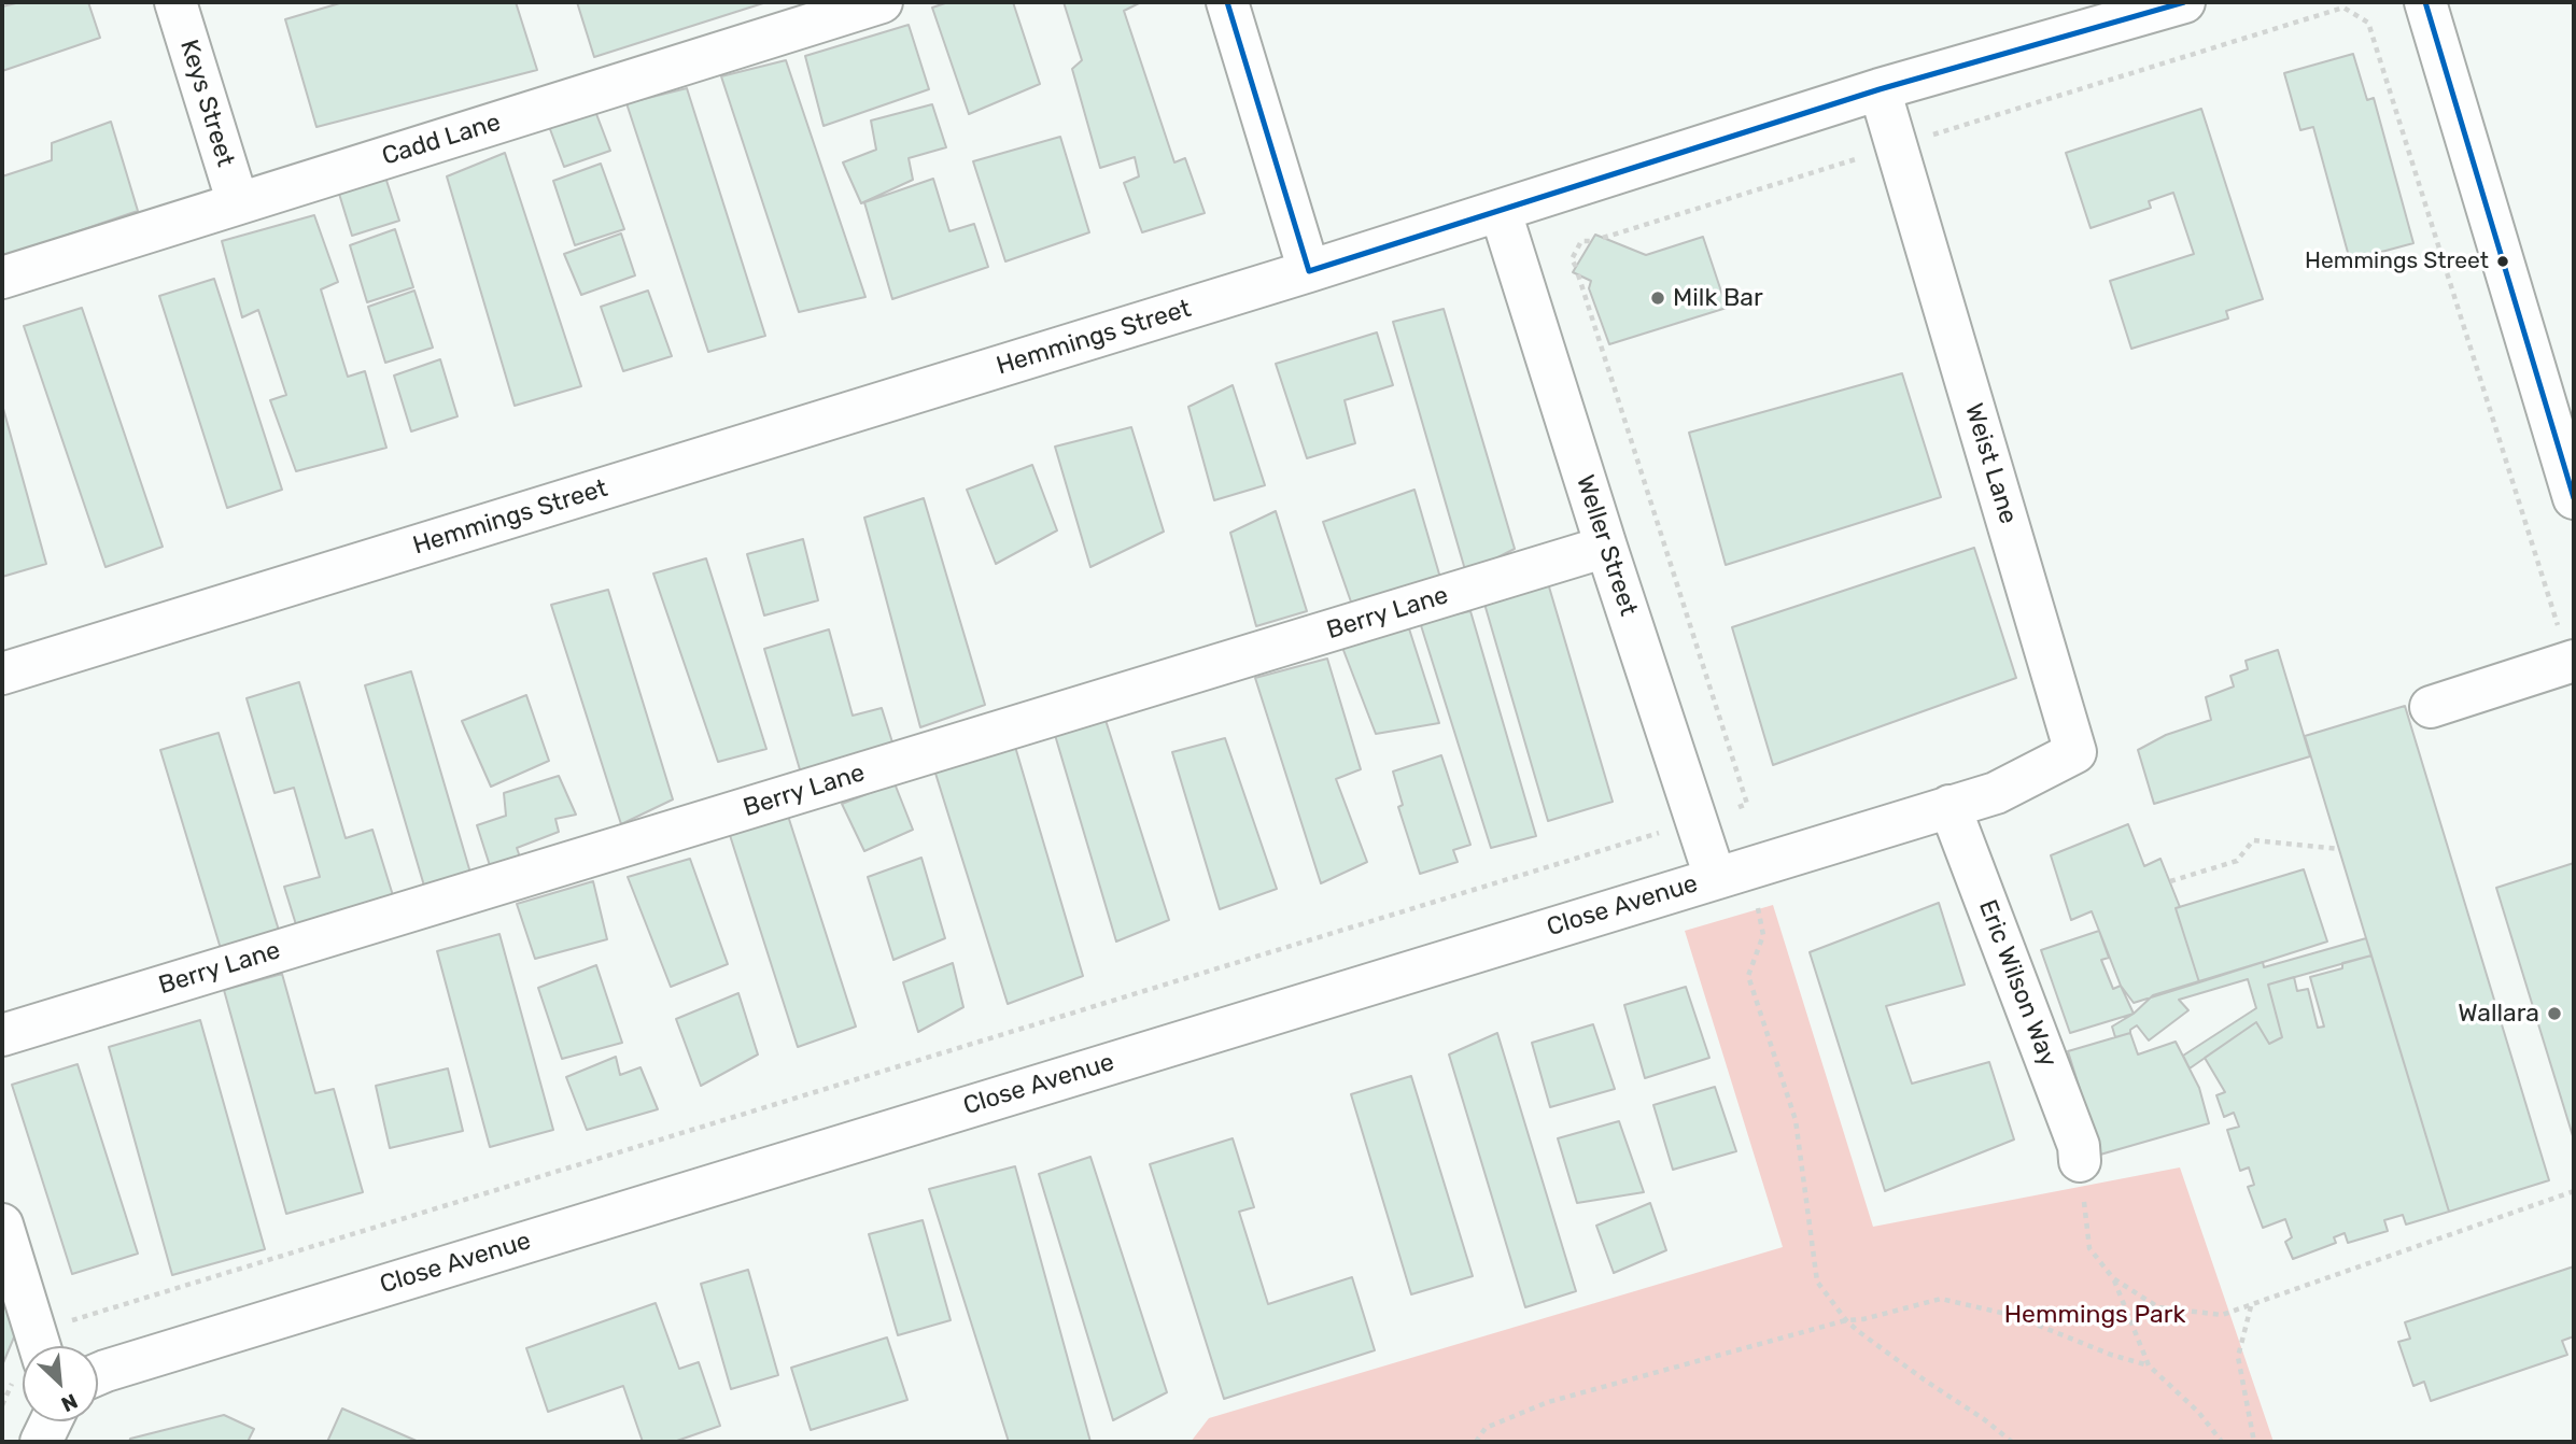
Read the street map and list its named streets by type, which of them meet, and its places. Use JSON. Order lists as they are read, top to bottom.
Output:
{
  "streets": {
    "street": [
      "Keys Street",
      "Cadd Lane",
      "Hemmings Street",
      "Weist Lane",
      "Weller Street",
      "Berry Lane",
      "Close Avenue",
      "Eric Wilson Way"
    ]
  },
  "crossings": [
    ["Keys Street", "Cadd Lane"],
    ["Hemmings Street", "Weist Lane"],
    ["Hemmings Street", "Weller Street"],
    ["Weist Lane", "Close Avenue"],
    ["Weller Street", "Berry Lane"],
    ["Weller Street", "Close Avenue"],
    ["Close Avenue", "Eric Wilson Way"]
  ],
  "parks": ["Hemmings Park"],
  "places": ["Hemmings Street", "Milk Bar", "Wallara"],
  "north": "bottom right"
}
